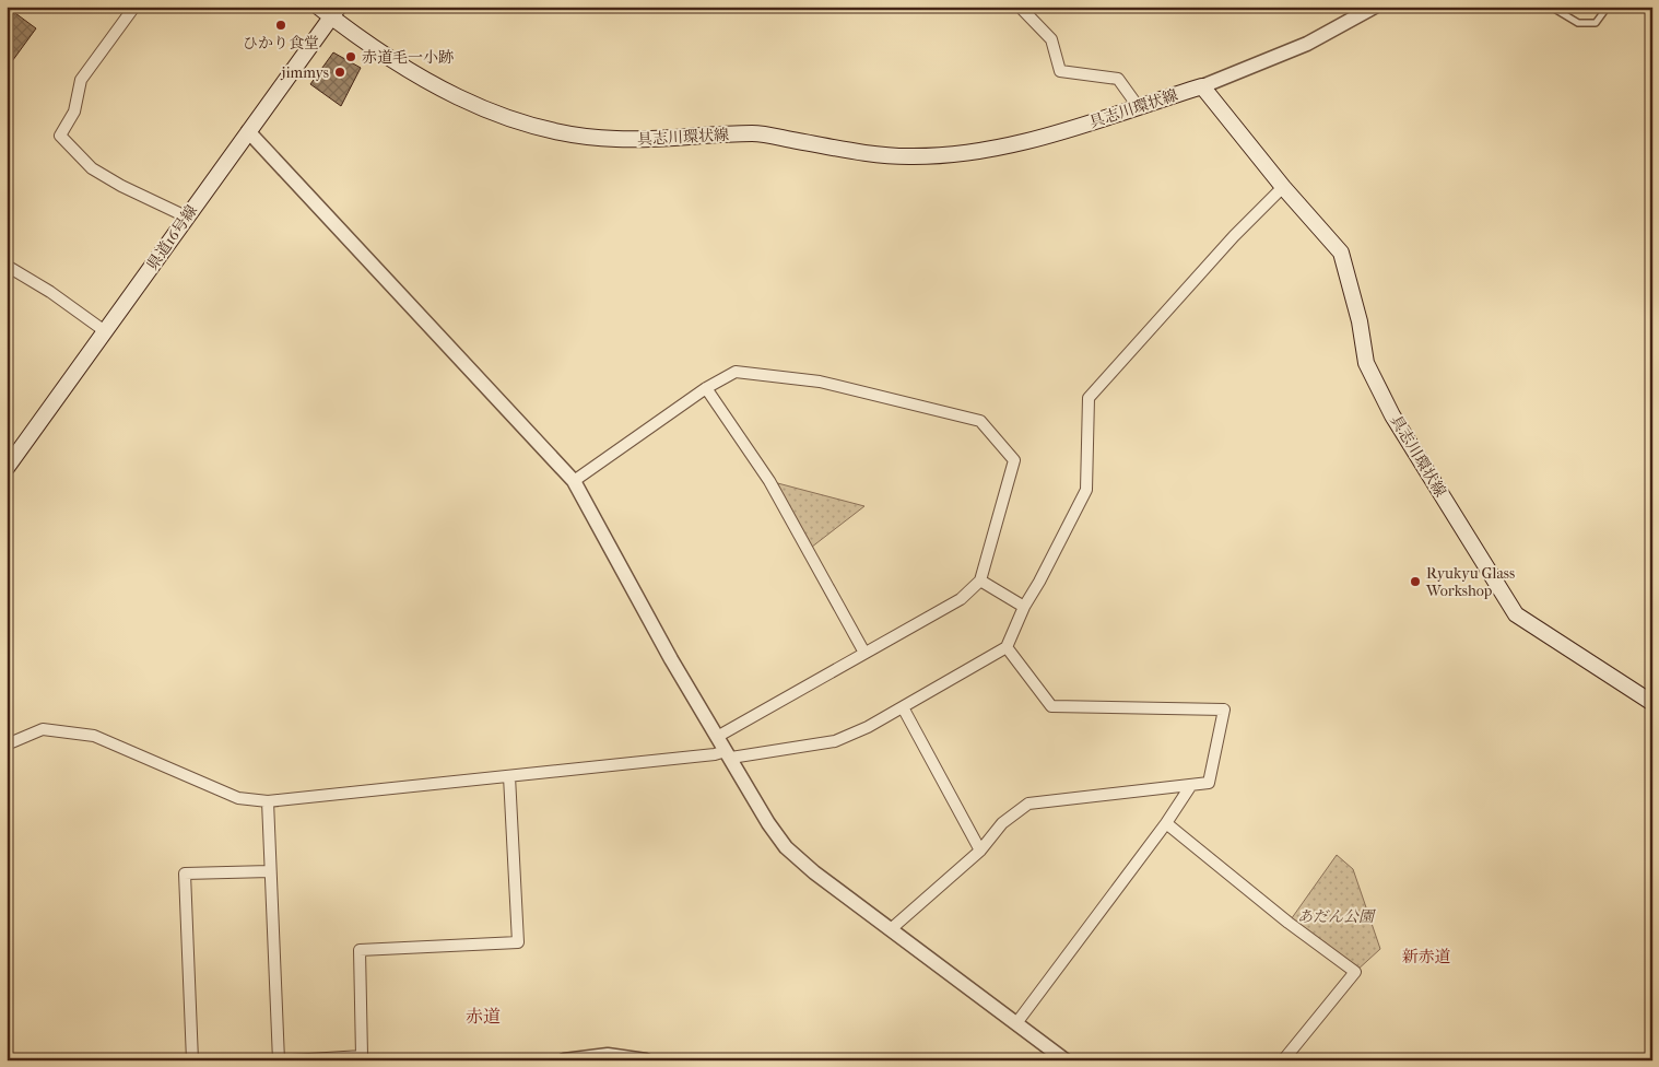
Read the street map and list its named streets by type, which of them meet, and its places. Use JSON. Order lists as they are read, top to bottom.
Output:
{
  "streets": {
    "main road": ["具志川環状線", "県道16号線"]
  },
  "crossings": [
    ["具志川環状線", "県道16号線"]
  ],
  "districts": ["新赤道", "赤道"],
  "parks": ["あだん公園"],
  "places": [
    "ひかり食堂",
    "赤道毛一小跡",
    "jimmys",
    "Ryukyu Glass Workshop"
  ]
}
